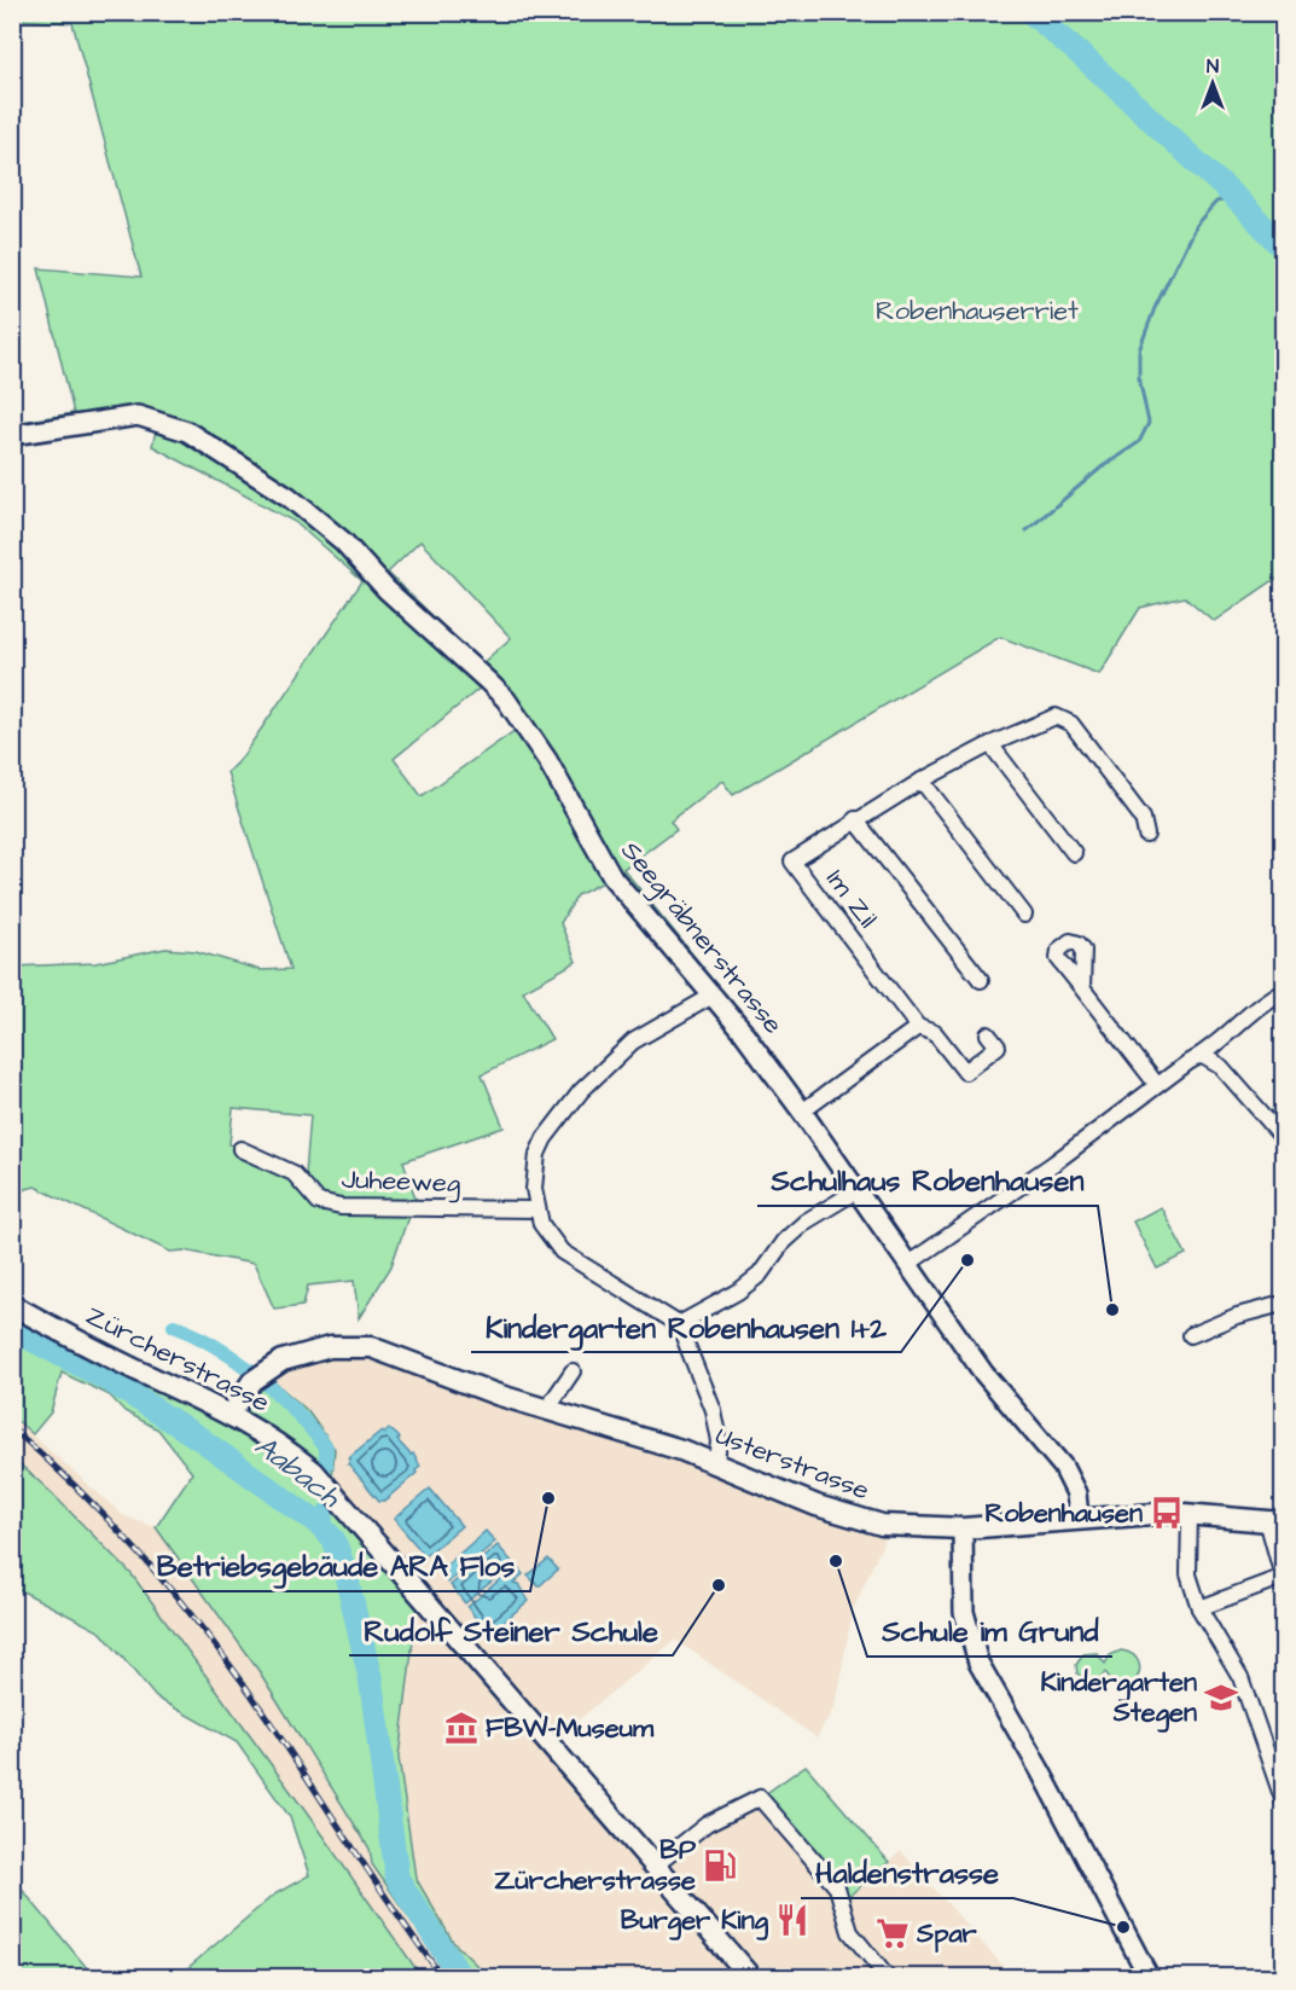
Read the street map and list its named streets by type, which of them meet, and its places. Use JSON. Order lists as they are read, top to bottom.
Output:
{
  "streets": {
    "main road": ["Zürcherstrasse", "Usterstrasse"],
    "street": ["Im Zil", "Seegräbnerstrasse", "Juheeweg"]
  },
  "crossings": [
    ["Seegräbnerstrasse", "Usterstrasse"],
    ["Zürcherstrasse", "Usterstrasse"]
  ],
  "water": ["Aabach"],
  "parks": ["Robenhauserriet"],
  "places": {
    "other": [
      "Kindergarten Robenhausen 1+2",
      "Schulhaus Robenhausen",
      "Betriebsgebäude ARA Flos",
      "Schule im Grund",
      "Rudolf Steiner Schule",
      "Haldenstrasse"
    ],
    "bus stop": ["Robenhausen"],
    "school or university": ["Kindergarten Stegen"],
    "museum": ["FBW-Museum"],
    "fuel station": ["BP Zürcherstrasse"],
    "restaurant": ["Burger King"],
    "supermarket": ["Spar"]
  },
  "north": "top"
}
